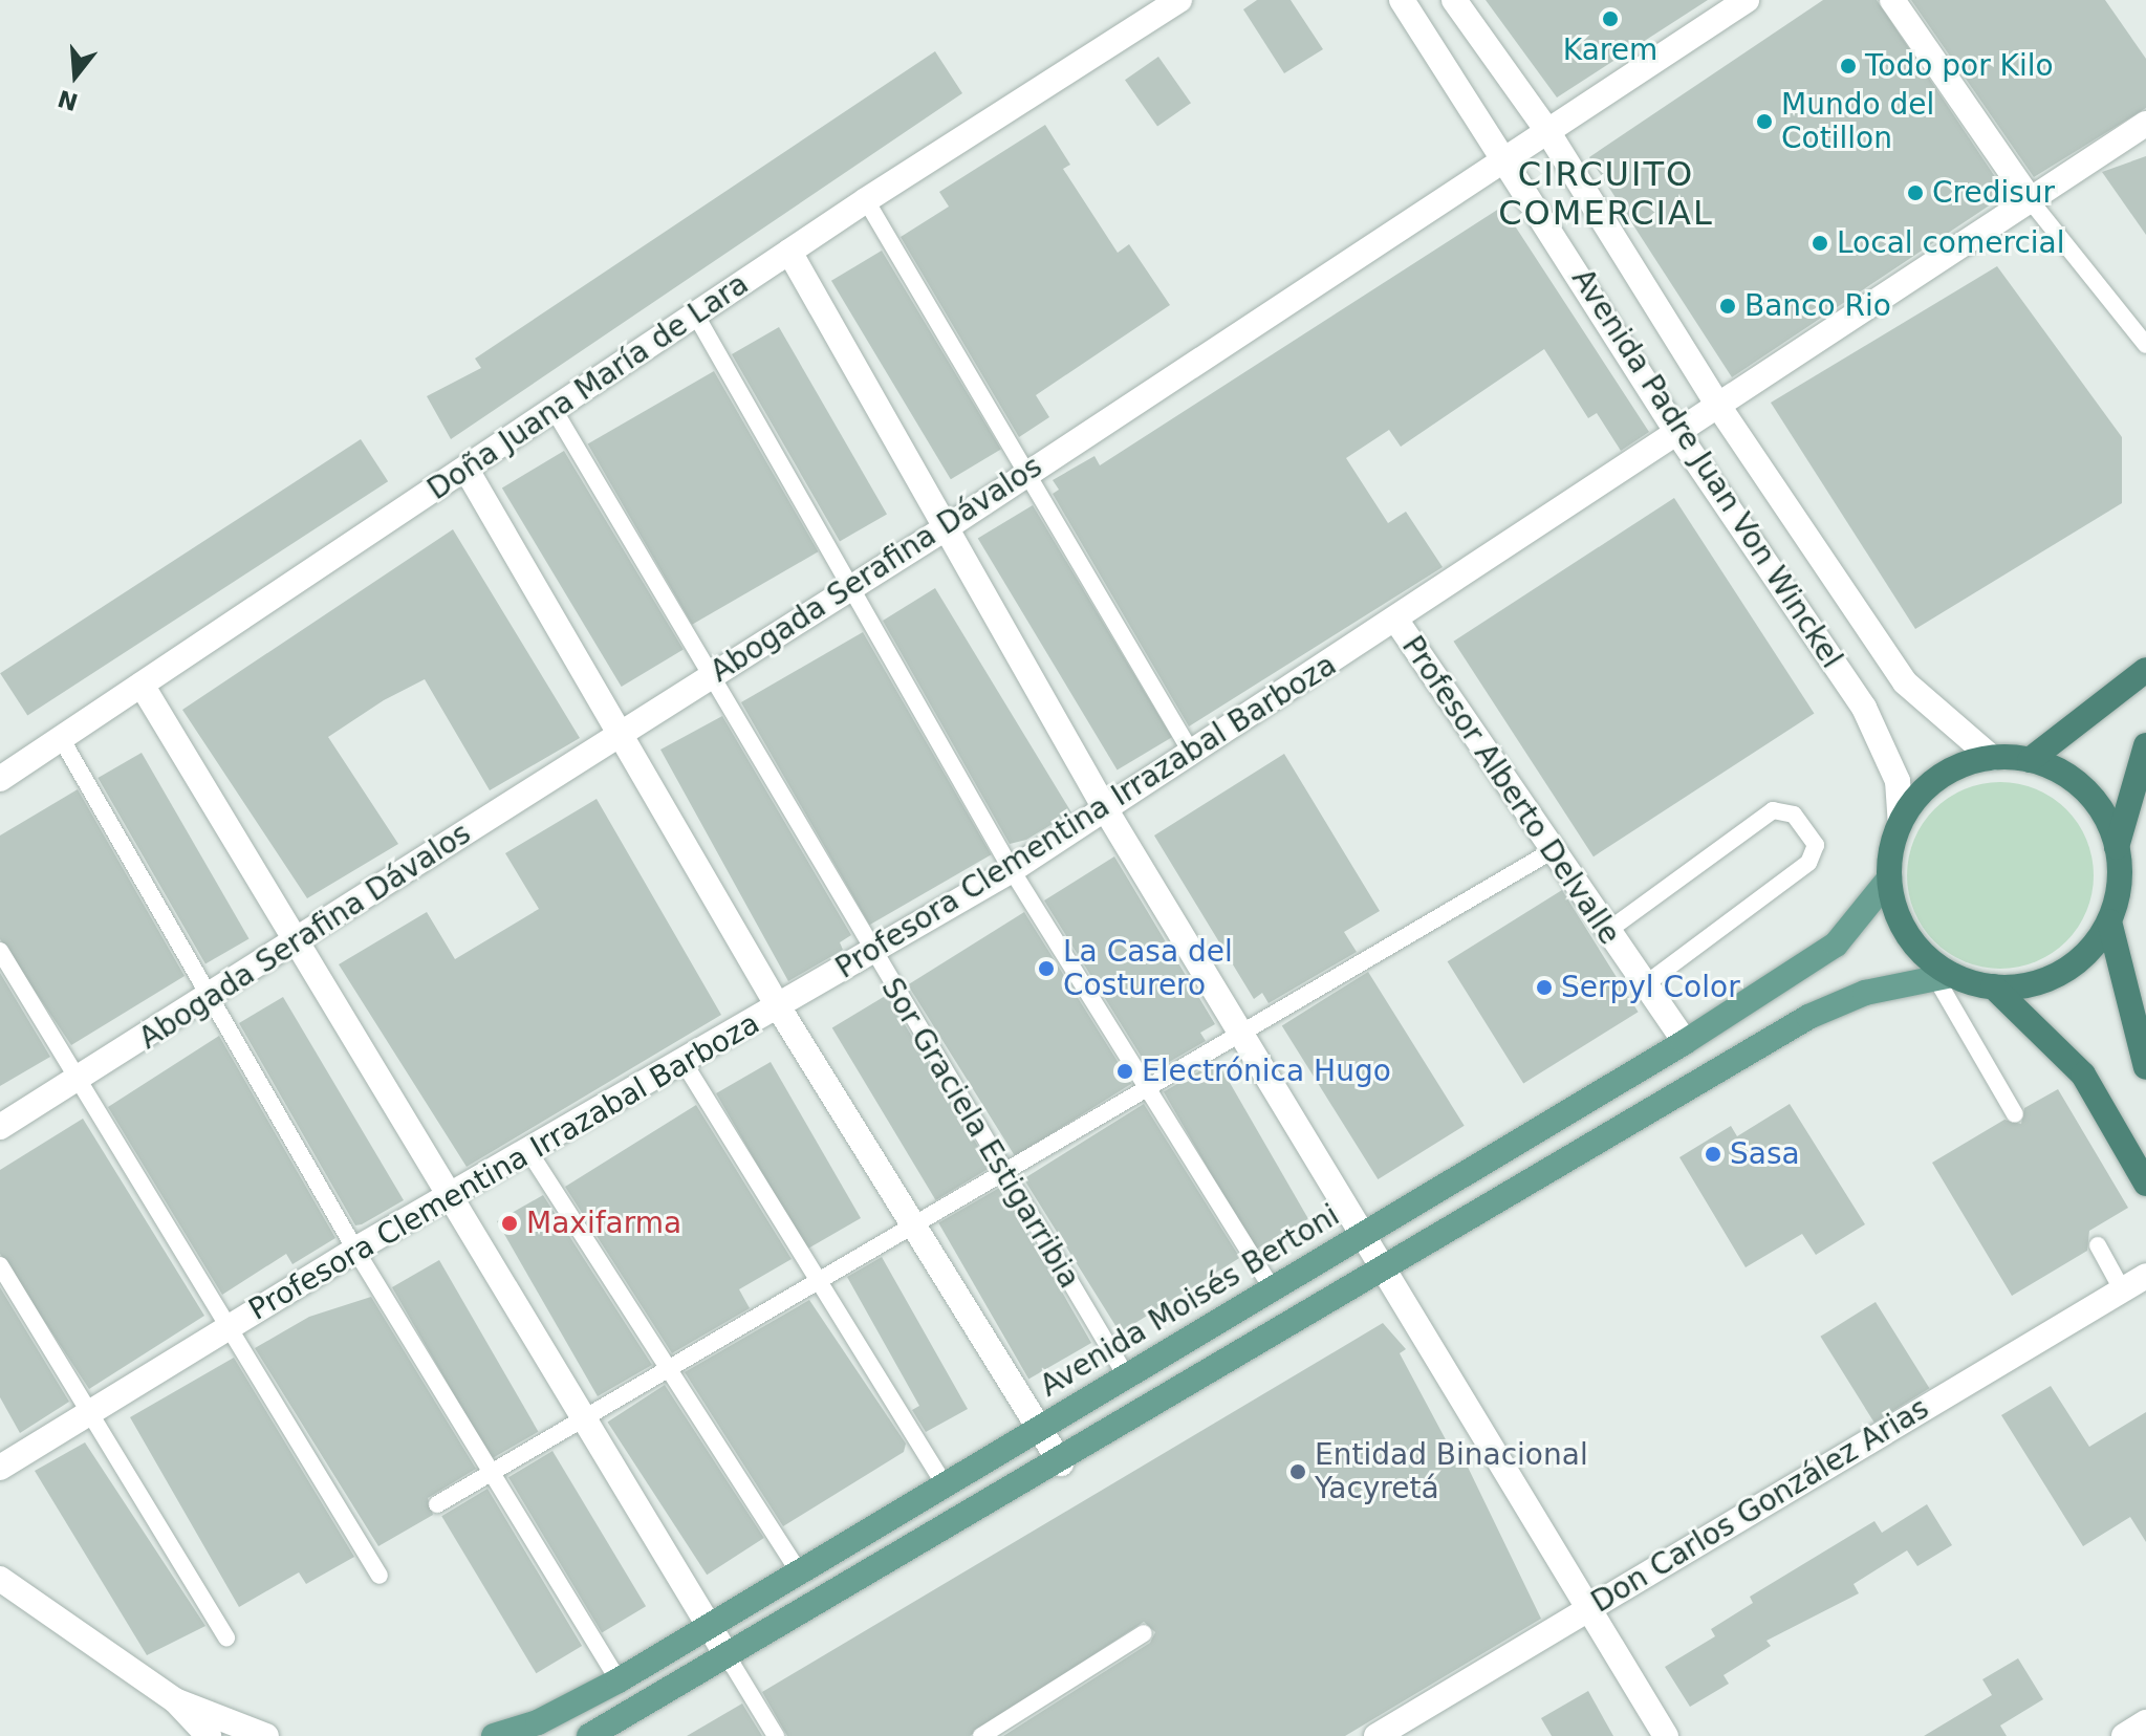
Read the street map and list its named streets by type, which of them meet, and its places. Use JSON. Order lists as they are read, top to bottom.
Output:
{
  "streets": {
    "main road": ["Avenida Moisés Bertoni"],
    "street": [
      "Doña Juana María de Lara",
      "Avenida Padre Juan Von Winckel",
      "Abogada Serafina Dávalos",
      "Profesor Alberto Delvalle",
      "Profesora Clementina Irrazabal Barboza",
      "Don Carlos González Arias"
    ],
    "lane": ["Sor Graciela Estigarribia"]
  },
  "crossings": [
    ["Doña Juana María de Lara", "Sor Graciela Estigarribia"],
    ["Avenida Padre Juan Von Winckel", "Abogada Serafina Dávalos"],
    ["Avenida Padre Juan Von Winckel", "Profesora Clementina Irrazabal Barboza"],
    ["Avenida Padre Juan Von Winckel", "Avenida Moisés Bertoni"],
    ["Abogada Serafina Dávalos", "Sor Graciela Estigarribia"],
    ["Profesor Alberto Delvalle", "Profesora Clementina Irrazabal Barboza"],
    ["Profesor Alberto Delvalle", "Avenida Moisés Bertoni"],
    ["Profesora Clementina Irrazabal Barboza", "Sor Graciela Estigarribia"],
    ["Sor Graciela Estigarribia", "Avenida Moisés Bertoni"]
  ],
  "districts": ["CIRCUITO COMERCIAL"],
  "places": [
    "Karem",
    "Todo por Kilo",
    "Mundo del Cotillon",
    "Credisur",
    "Local comercial",
    "Banco Rio",
    "La Casa del Costurero",
    "Serpyl Color",
    "Electrónica Hugo",
    "Sasa",
    "Maxifarma",
    "Entidad Binacional Yacyretá"
  ],
  "north": "bottom"
}
